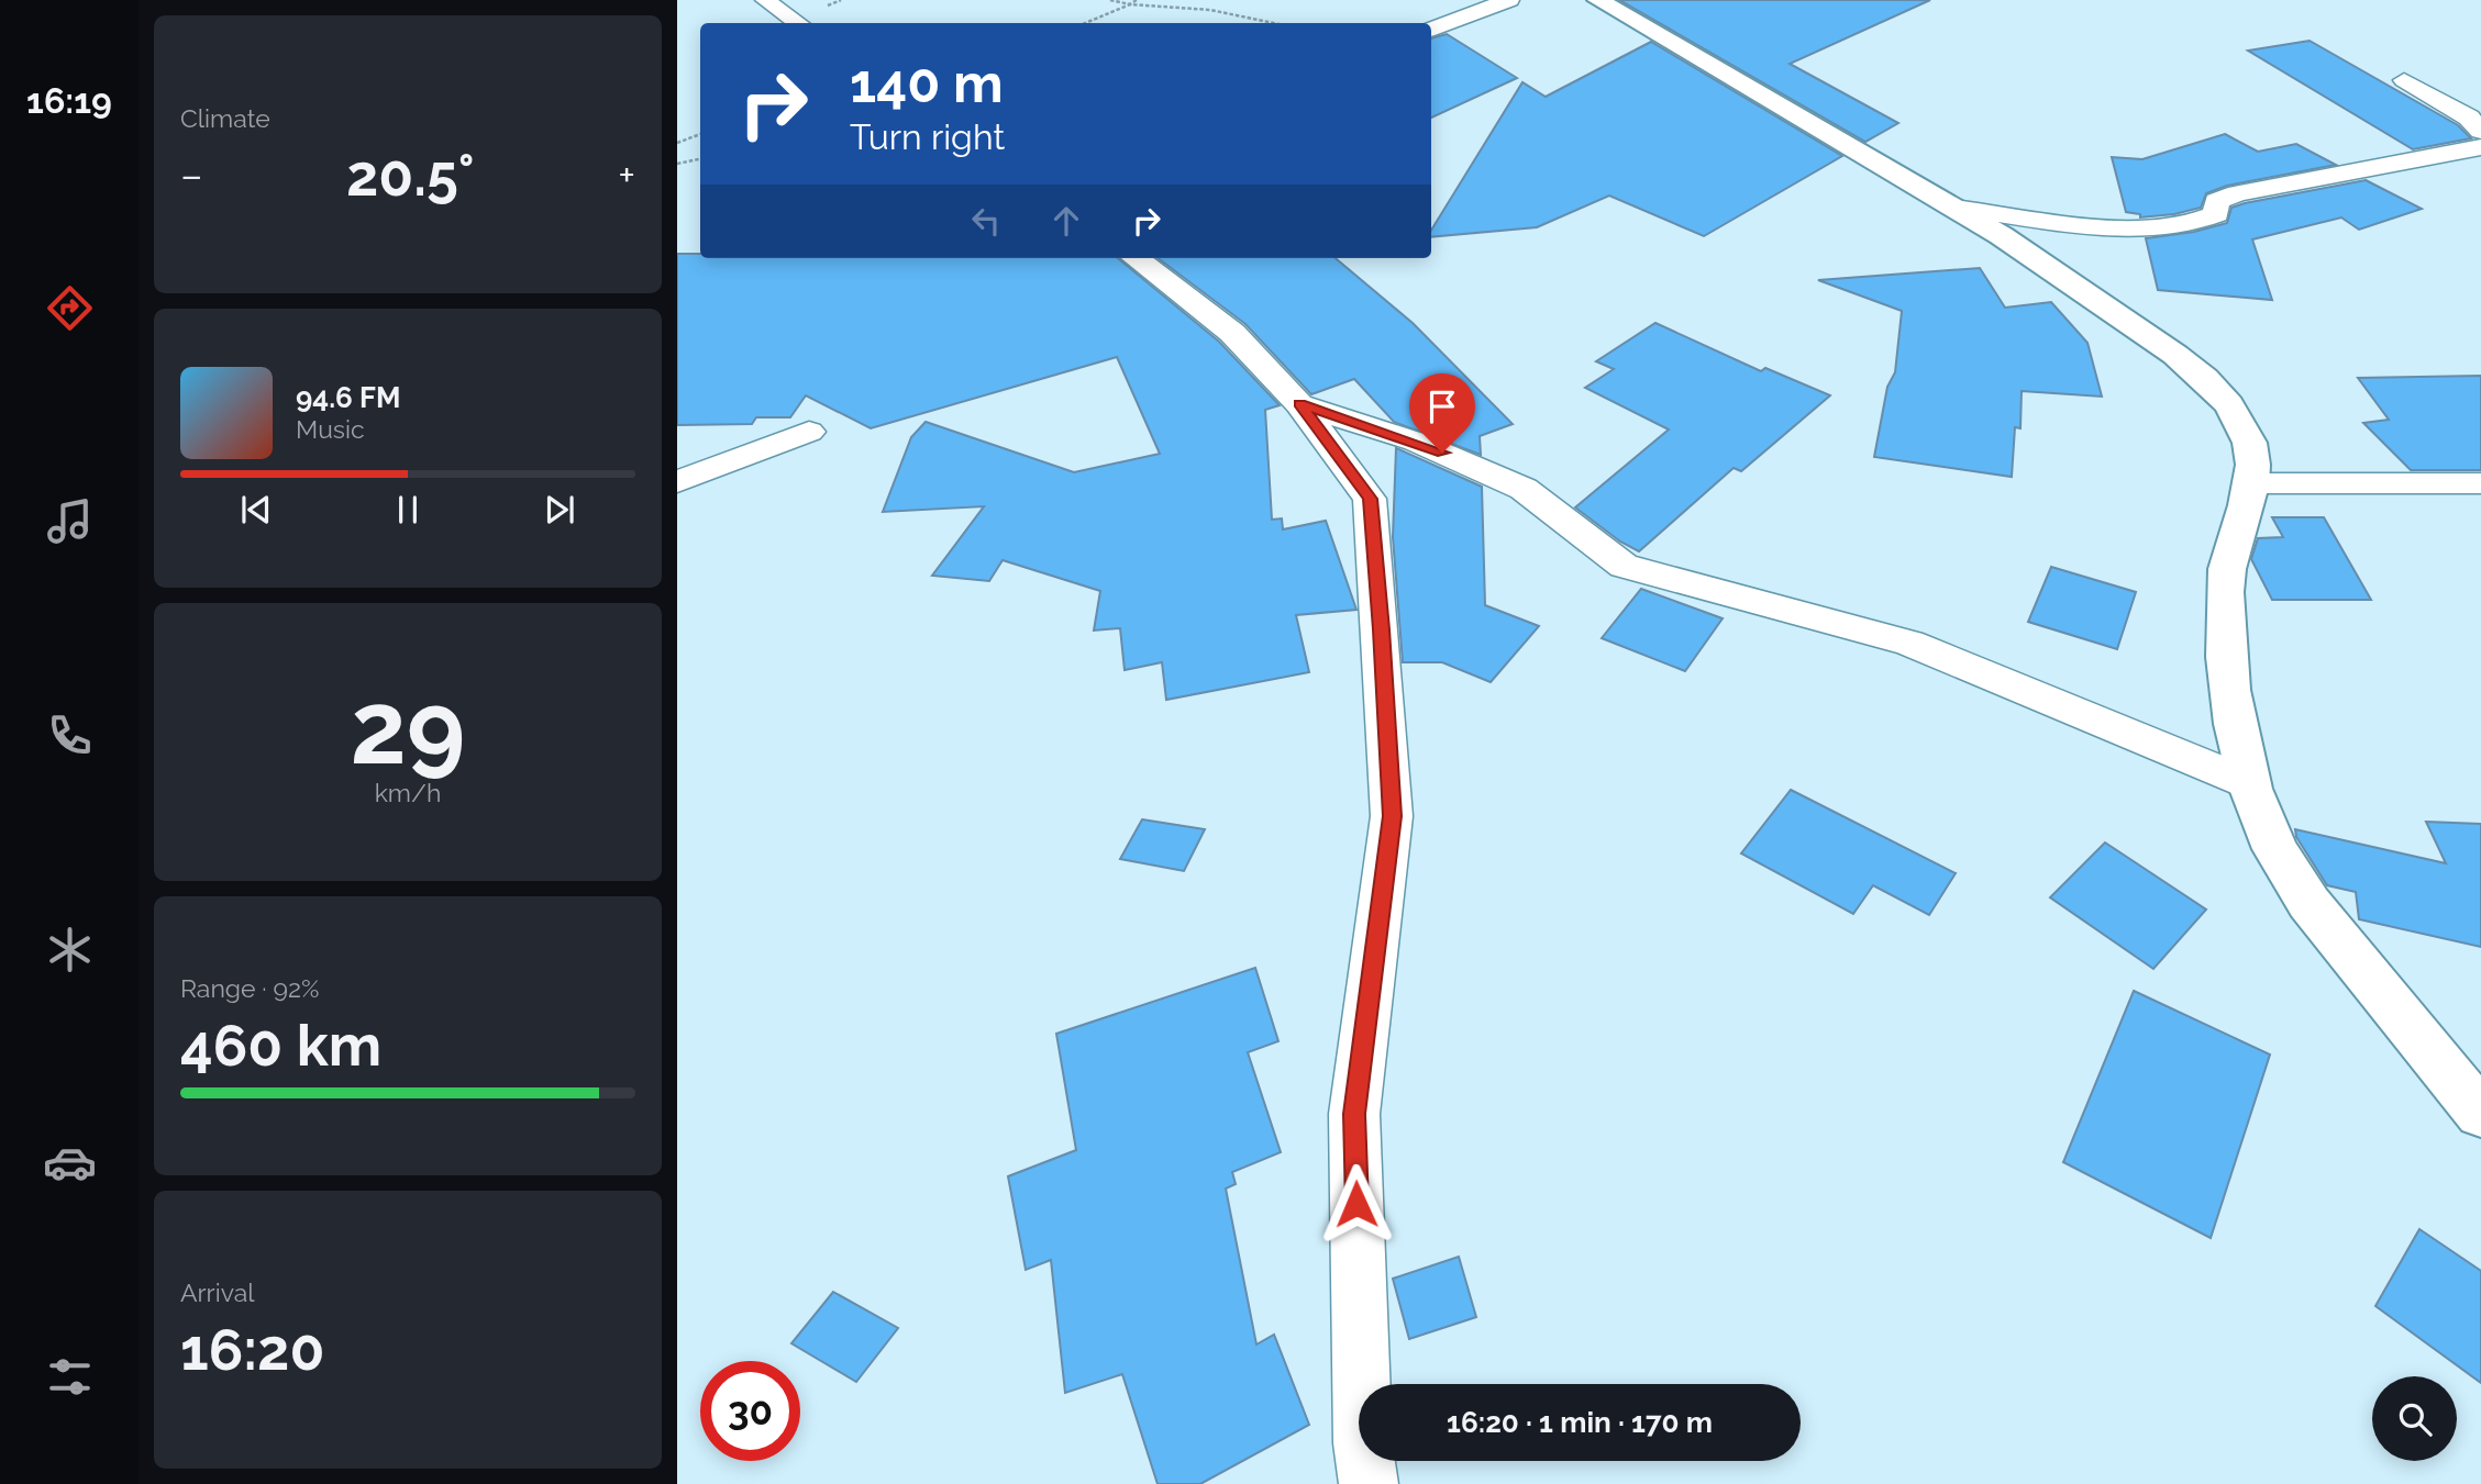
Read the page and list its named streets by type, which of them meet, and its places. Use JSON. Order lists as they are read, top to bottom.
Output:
{
  "page": {
    "tabs": "16:19",
    "tile": [
      "Climate",
      ["29", "km/h"],
      ["Range · 92%", "460 km"],
      ["Arrival", "16:20"]
    ],
    "turn": ["140 m", "Turn right"],
    "heat": ["−", "20.5°", "+"],
    "song": ["94.6 FM", "Music"],
    "limit": "30",
    "trip": "16:20 · 1 min · 170 m"
  }
}
